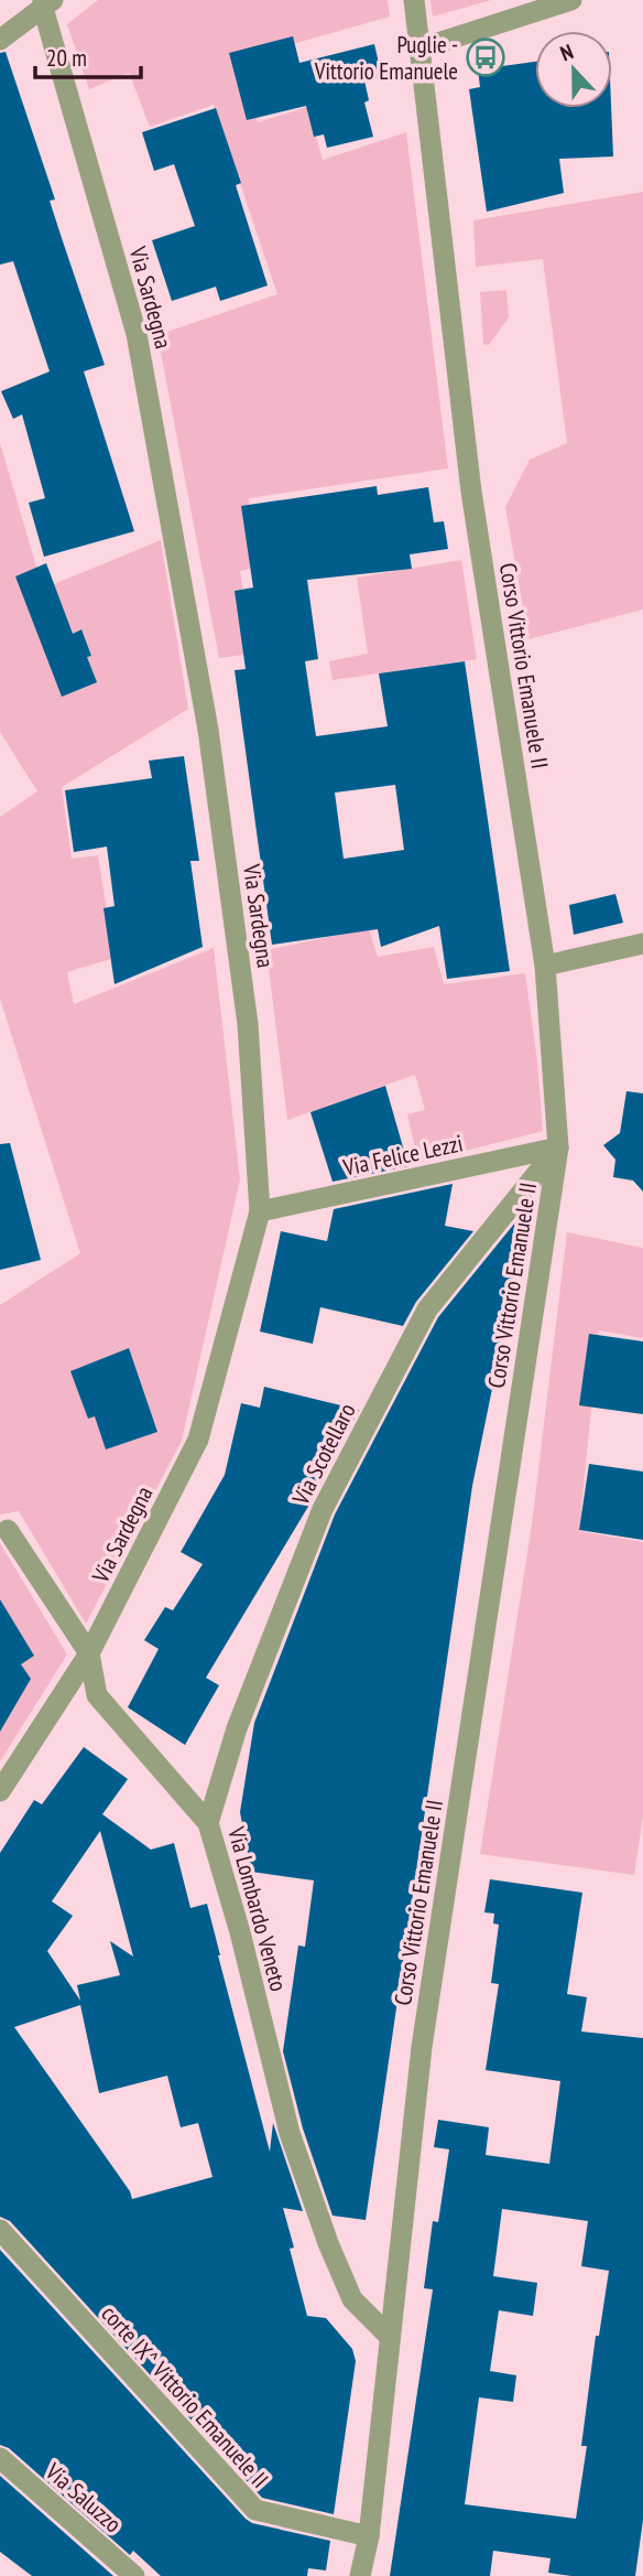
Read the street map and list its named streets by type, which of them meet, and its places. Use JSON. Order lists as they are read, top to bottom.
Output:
{
  "streets": {
    "street": [
      "Via Sardegna",
      "Corso Vittorio Emanuele II",
      "Via Felice Lezzi",
      "Via Scotellaro",
      "Via Lombardo Veneto",
      "corte IX^ Vittorio Emanuele II",
      "Via Saluzzo"
    ]
  },
  "crossings": [
    ["Via Sardegna", "Via Felice Lezzi"],
    ["Via Sardegna", "Via Lombardo Veneto"],
    ["Corso Vittorio Emanuele II", "Via Felice Lezzi"],
    ["Corso Vittorio Emanuele II", "Via Scotellaro"],
    ["Corso Vittorio Emanuele II", "Via Lombardo Veneto"],
    ["Corso Vittorio Emanuele II", "corte IX^ Vittorio Emanuele II"],
    ["Via Felice Lezzi", "Via Scotellaro"],
    ["Via Scotellaro", "Via Lombardo Veneto"]
  ],
  "places": {
    "bus stop": ["Puglie - Vittorio Emanuele"]
  },
  "scale_bar": "20 m",
  "north": "top"
}
